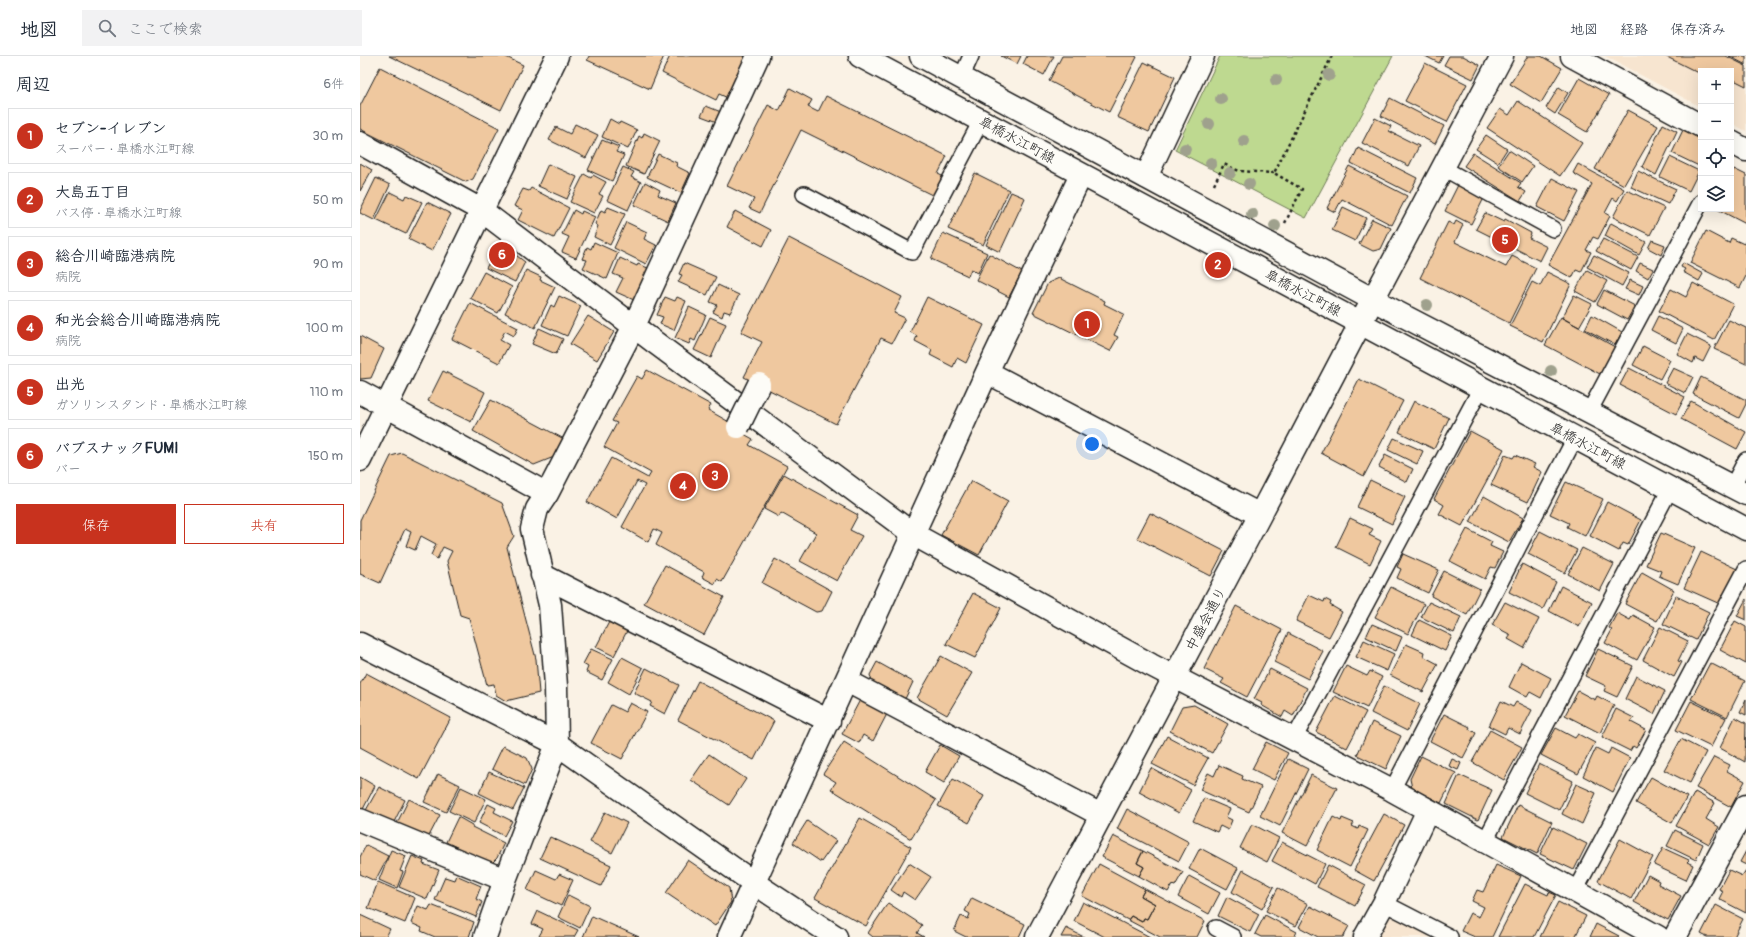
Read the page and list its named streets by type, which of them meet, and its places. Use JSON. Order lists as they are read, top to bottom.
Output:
{
  "streets": {
    "street": ["皐橋水江町線", "中盛会通り"]
  },
  "crossings": [
    ["皐橋水江町線", "中盛会通り"]
  ],
  "page": {
    "header": "地図",
    "search": "ここで検索",
    "nav": ["地図", "経路", "保存済み"],
    "heading": ["周辺", "6件"],
    "map_buttons": ["+", "−"],
    "list": [
      {
        "mark": "1",
        "name": "セブン-イレブン",
        "note": "スーパー · 皐橋水江町線",
        "value": "30 m"
      },
      {
        "mark": "2",
        "name": "大島五丁目",
        "note": "バス停 · 皐橋水江町線",
        "value": "50 m"
      },
      {
        "mark": "3",
        "name": "総合川崎臨港病院",
        "note": "病院",
        "value": "90 m"
      },
      {
        "mark": "4",
        "name": "和光会総合川崎臨港病院",
        "note": "病院",
        "value": "100 m"
      },
      {
        "mark": "5",
        "name": "出光",
        "note": "ガソリンスタンド · 皐橋水江町線",
        "value": "110 m"
      },
      {
        "mark": "6",
        "name": "バブスナックFUMI",
        "note": "バー",
        "value": "150 m"
      }
    ],
    "pins": [
      "5",
      "6",
      "2",
      "1",
      "3",
      "4"
    ],
    "buttons": ["保存", "共有"]
  }
}
